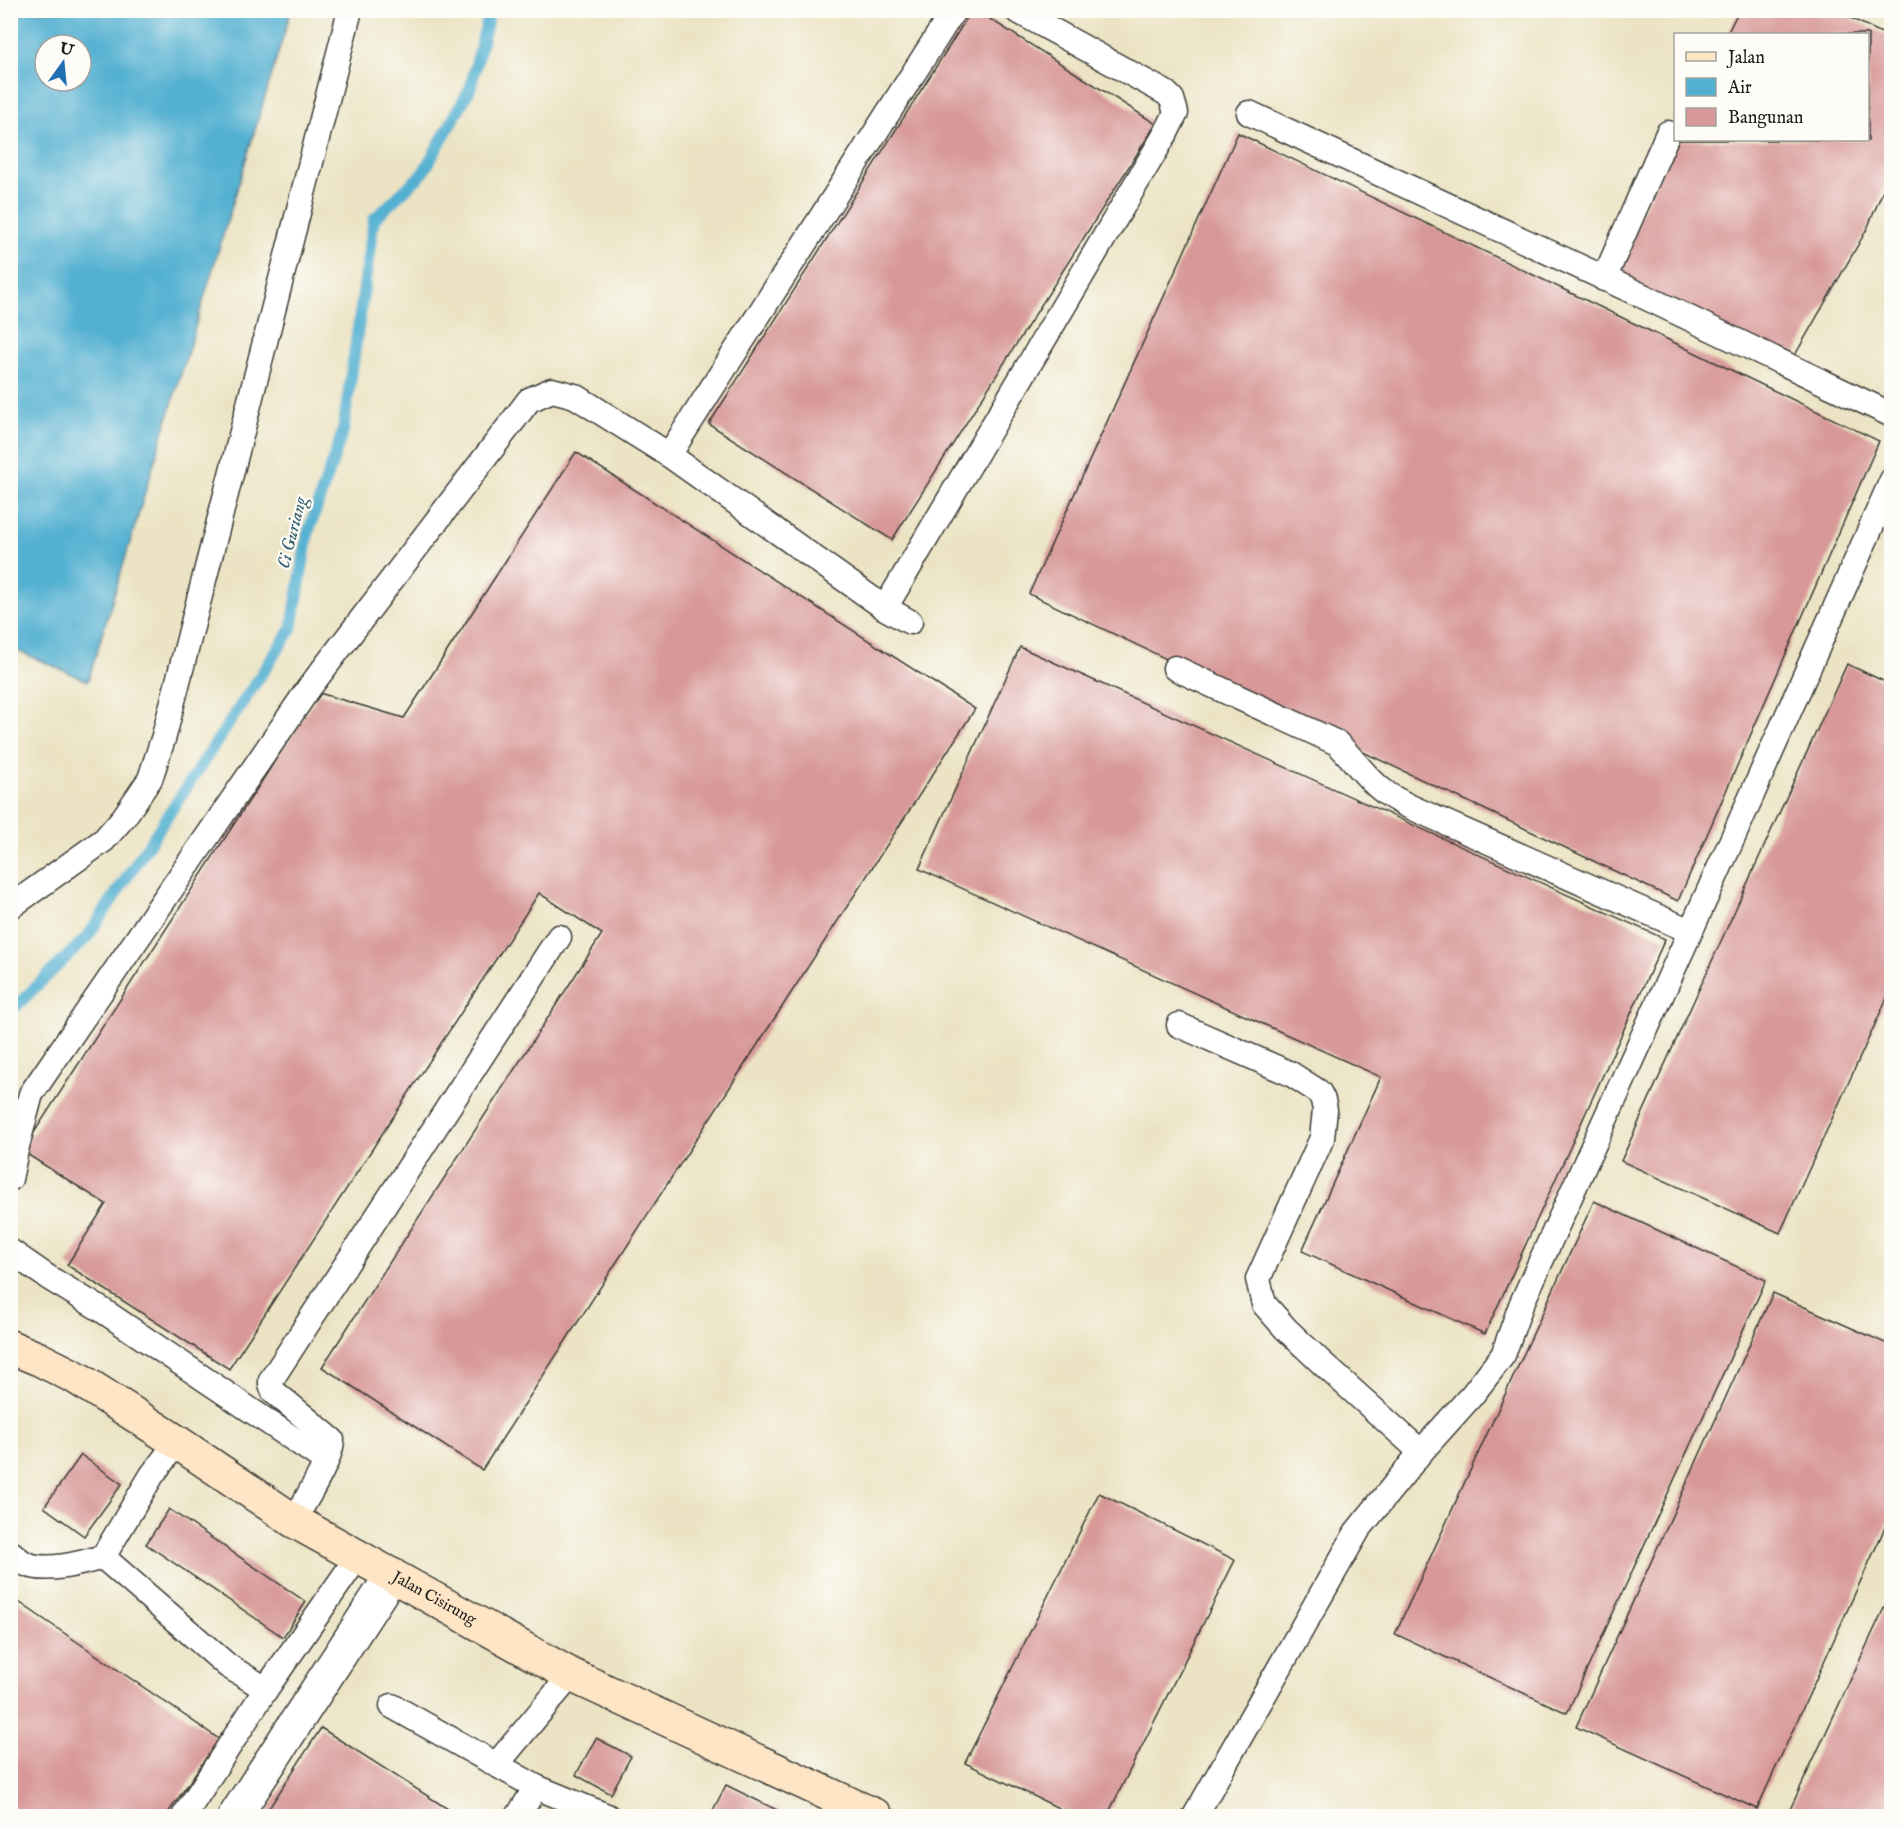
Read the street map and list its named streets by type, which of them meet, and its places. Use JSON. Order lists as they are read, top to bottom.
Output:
{
  "streets": {
    "main road": ["Jalan Cisirung"]
  },
  "water": ["Ci Guriang"],
  "legend": ["Jalan", "Air", "Bangunan"],
  "north": "top"
}
